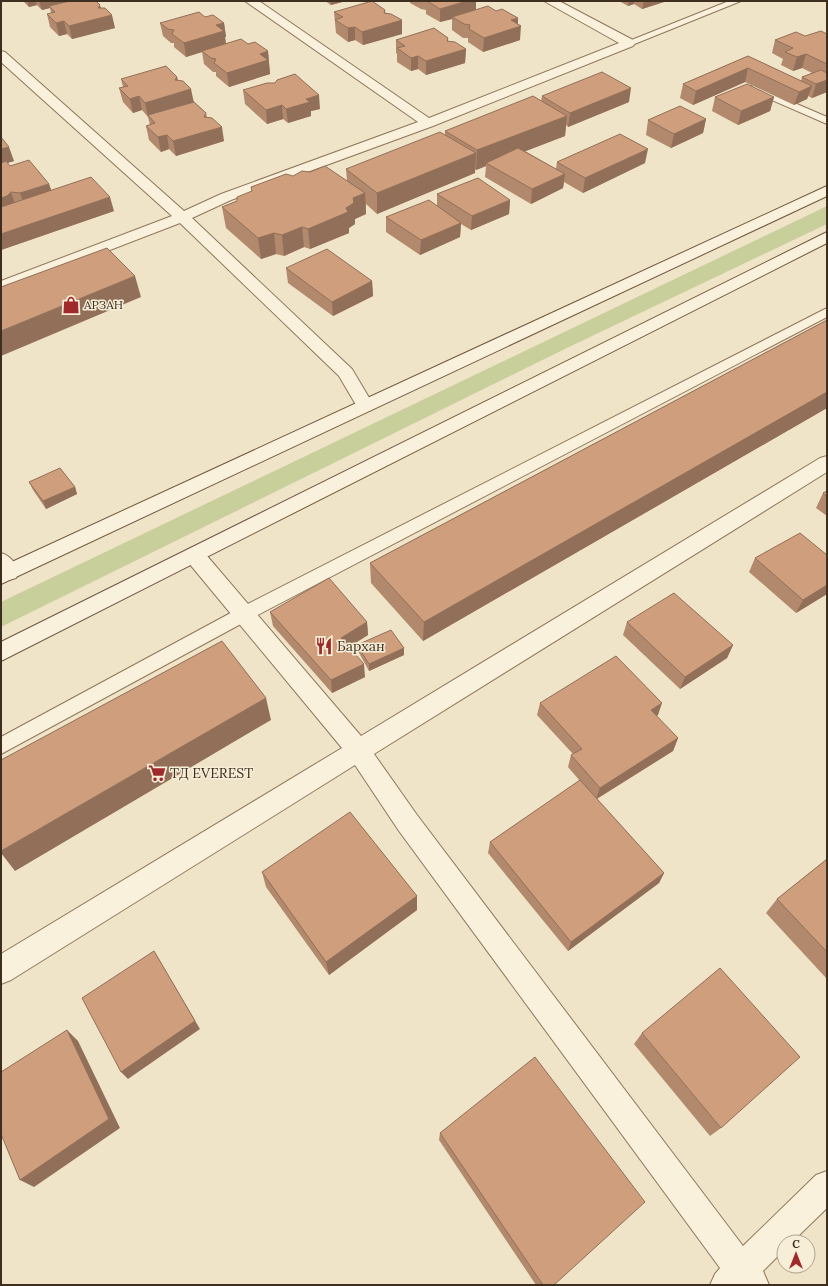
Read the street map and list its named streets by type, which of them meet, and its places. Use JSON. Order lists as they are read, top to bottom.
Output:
{
  "places": {
    "shop": ["АРЗАН"],
    "restaurant": ["Бархан"],
    "supermarket": ["ТД EVEREST"]
  },
  "north": "top"
}
